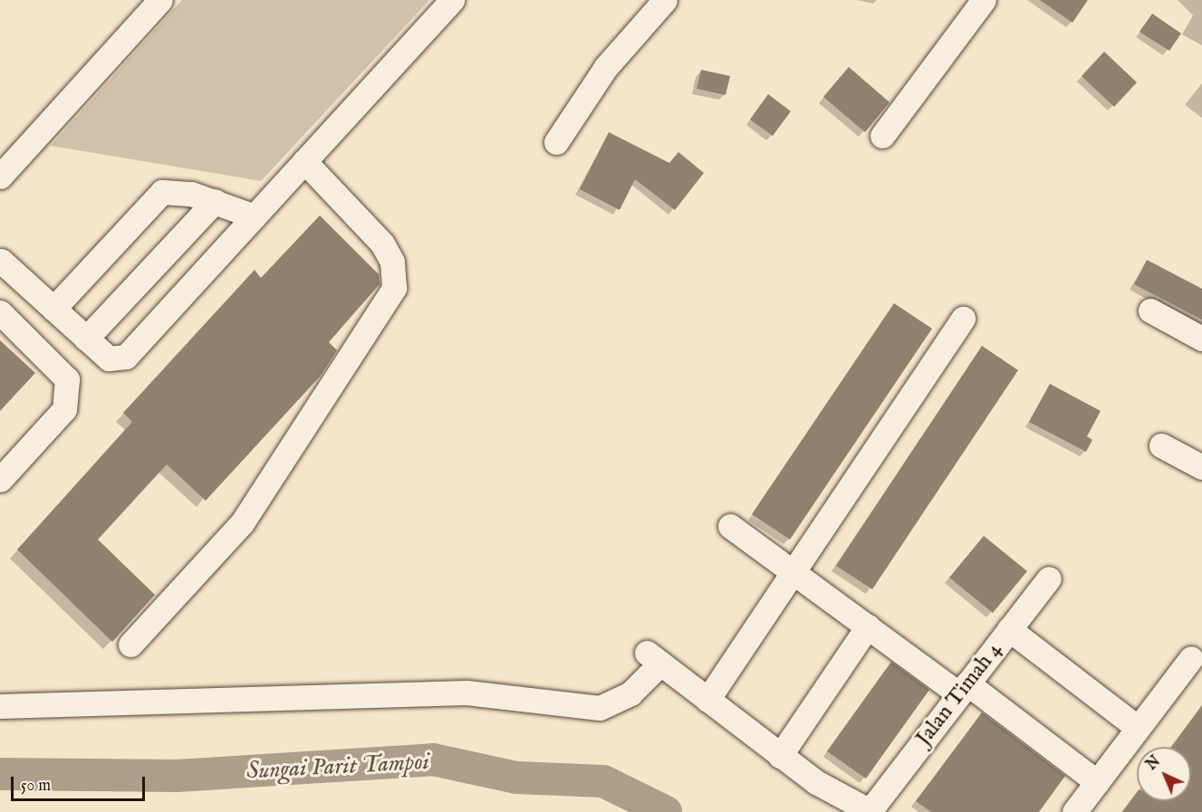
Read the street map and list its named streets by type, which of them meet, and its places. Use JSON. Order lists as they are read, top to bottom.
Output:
{
  "streets": {
    "street": ["Jalan Timah 4"]
  },
  "water": ["Sungai Parit Tampoi"],
  "scale_bar": "50 m",
  "north": "top left"
}
